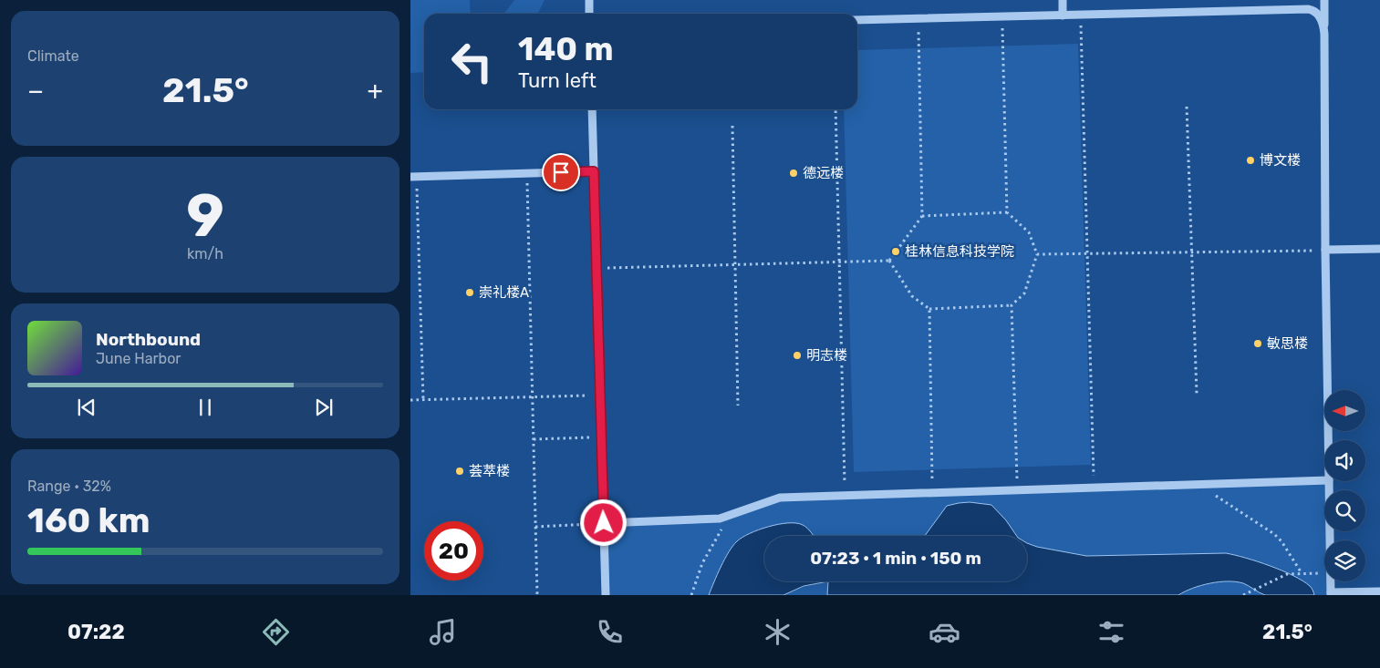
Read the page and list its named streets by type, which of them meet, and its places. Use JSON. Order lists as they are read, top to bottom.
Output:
{
  "places": [
    "博文楼",
    "德远楼",
    "桂林信息科技学院",
    "崇礼楼A",
    "敏思楼",
    "明志楼",
    "荟萃楼"
  ],
  "north": "left",
  "page": {
    "tile": [
      "Climate",
      ["9", "km/h"],
      ["Range · 32%", "160 km"]
    ],
    "turn": ["140 m", "Turn left"],
    "heat": ["−", "21.5°", "+"],
    "song": ["Northbound", "June Harbor"],
    "limit": "20",
    "trip": "07:23 · 1 min · 150 m",
    "tabs": ["07:22", "21.5°"]
  }
}
